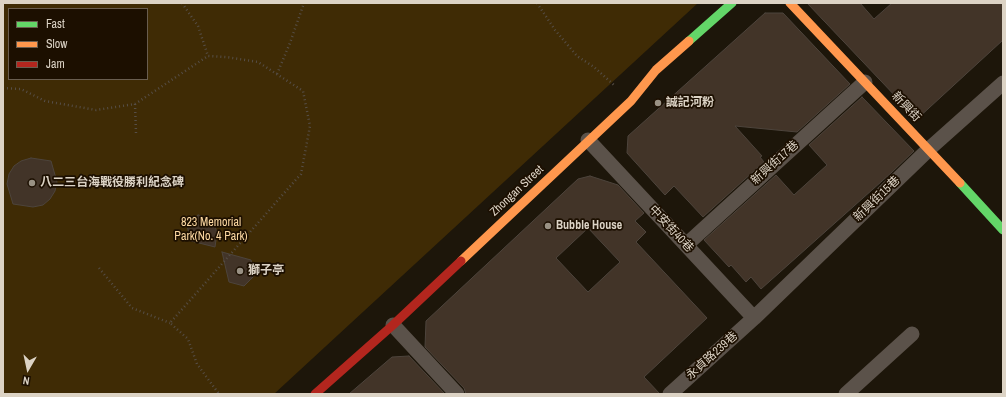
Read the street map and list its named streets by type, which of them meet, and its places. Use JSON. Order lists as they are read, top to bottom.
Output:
{
  "streets": {
    "street": ["新興街", "Zhongan Street"],
    "lane": [
      "新興街17巷",
      "新興街15巷",
      "中安街40巷",
      "永貞路239巷"
    ]
  },
  "crossings": [
    ["新興街", "新興街17巷"],
    ["新興街", "新興街15巷"],
    ["新興街17巷", "中安街40巷"],
    ["Zhongan Street", "中安街40巷"],
    ["新興街15巷", "中安街40巷"],
    ["新興街15巷", "永貞路239巷"],
    ["中安街40巷", "永貞路239巷"]
  ],
  "parks": ["823 Memorial Park(No. 4 Park)"],
  "places": [
    "誠記河粉",
    "八二三台海戰役勝利紀念碑",
    "Bubble House",
    "獅子亭"
  ],
  "legend": ["Fast", "Slow", "Jam"],
  "north": "bottom"
}
